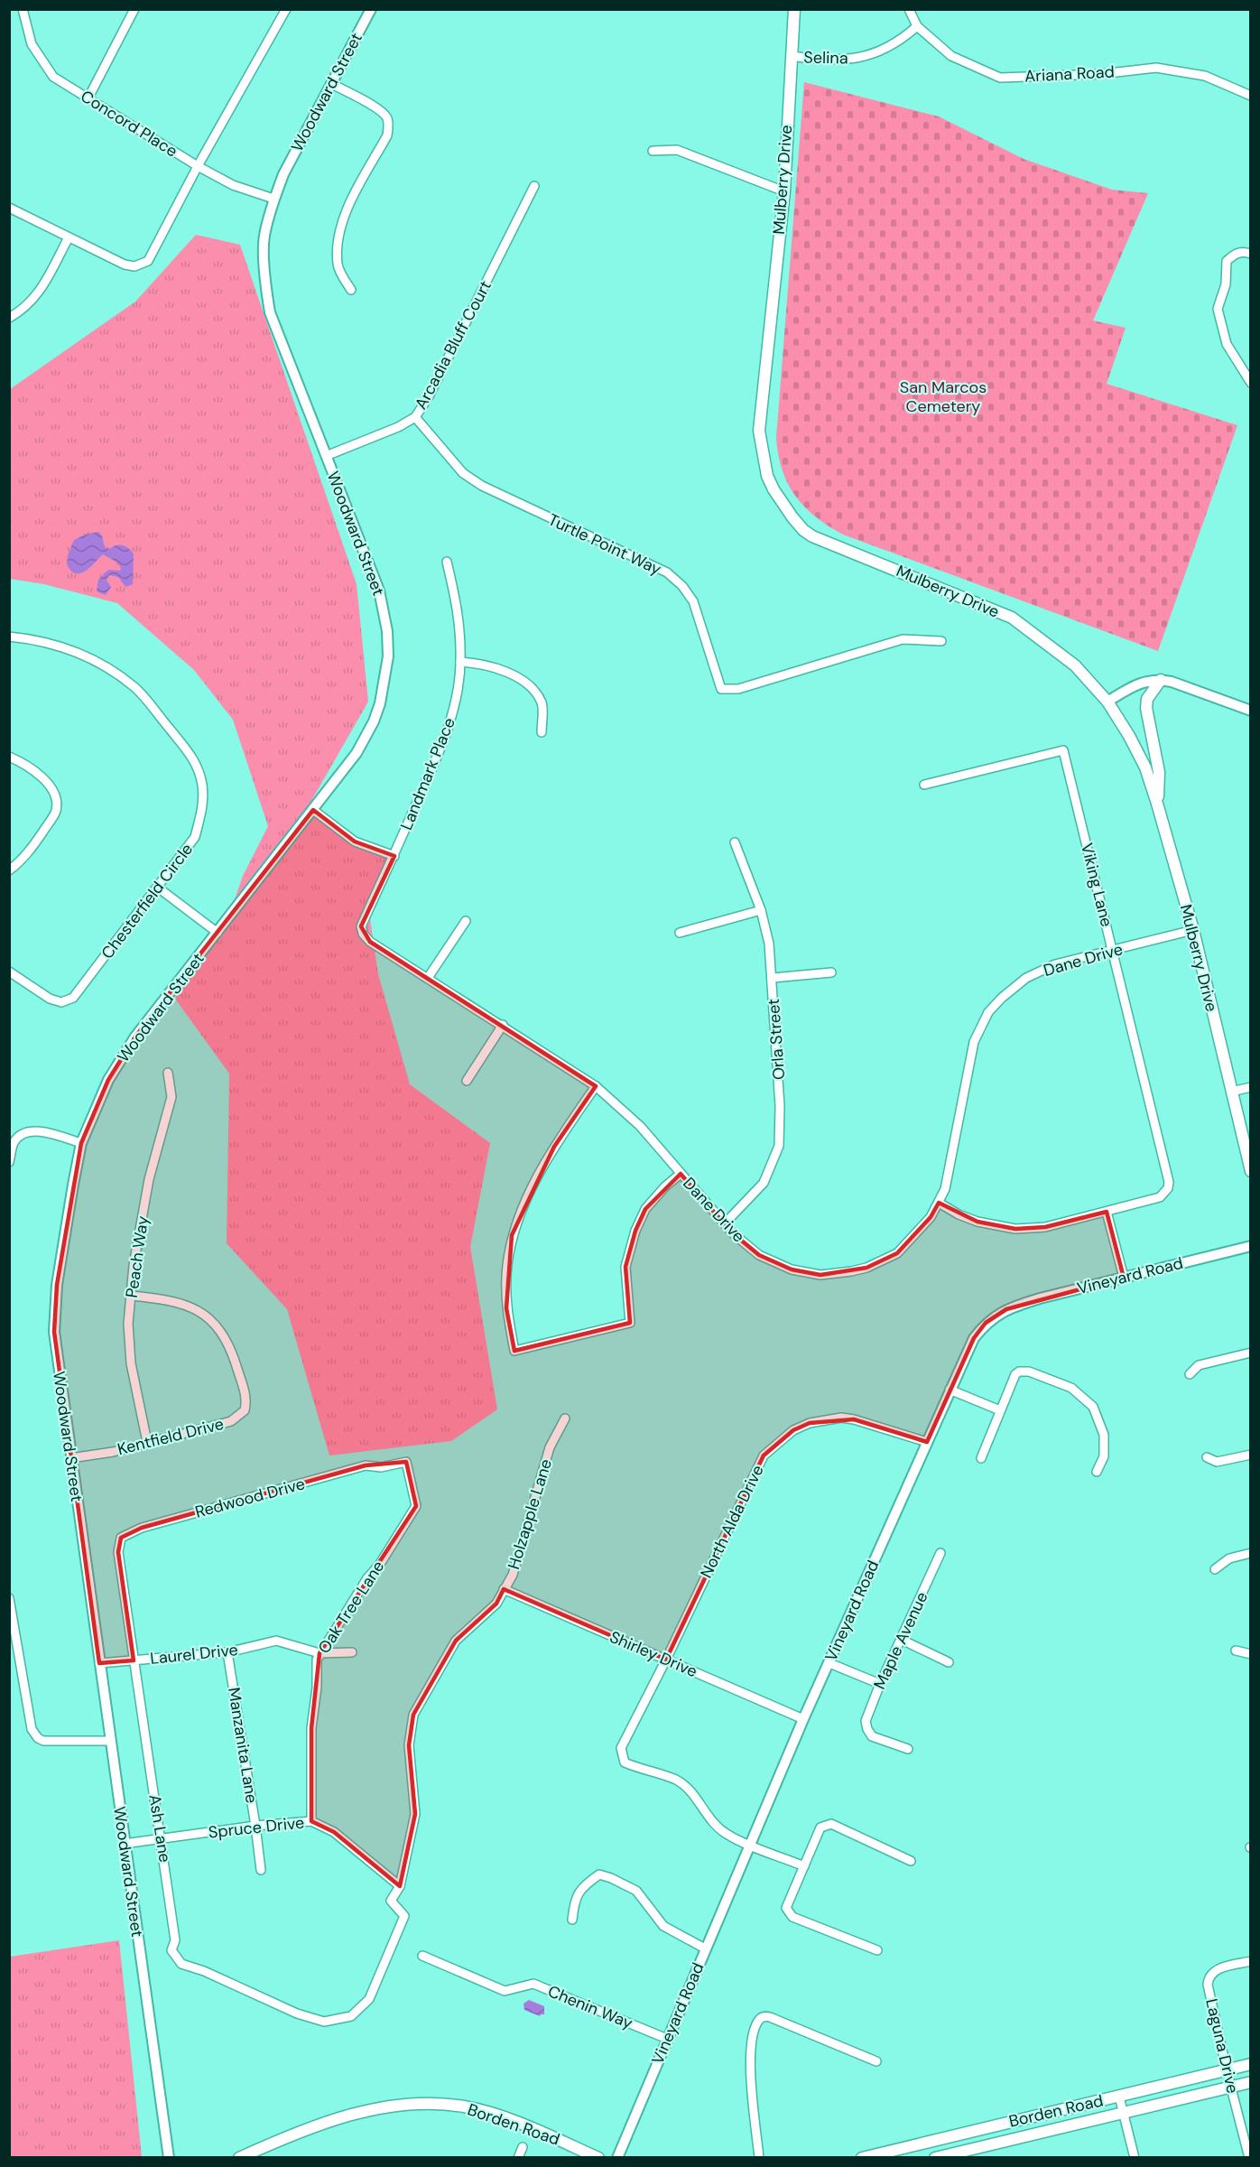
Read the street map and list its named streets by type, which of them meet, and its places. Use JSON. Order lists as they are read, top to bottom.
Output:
{
  "streets": {
    "main road": ["Mulberry Drive", "Borden Road"],
    "street": [
      "Selina",
      "Ariana Road",
      "Woodward Street",
      "Concord Place",
      "Arcadia Bluff Court",
      "Turtle Point Way",
      "Landmark Place",
      "Viking Lane",
      "Chesterfield Circle",
      "Dane Drive",
      "Orla Street",
      "Peach Way",
      "Vineyard Road",
      "Kentfield Drive",
      "Redwood Drive",
      "Holzapple Lane",
      "North Alda Drive",
      "Oak Tree Lane",
      "Maple Avenue",
      "Laurel Drive",
      "Shirley Drive",
      "Manzanita Lane",
      "Spruce Drive",
      "Ash Lane",
      "Chenin Way",
      "Laguna Drive"
    ]
  },
  "crossings": [
    ["Selina", "Ariana Road"],
    ["Selina", "Mulberry Drive"],
    ["Woodward Street", "Concord Place"],
    ["Woodward Street", "Arcadia Bluff Court"],
    ["Woodward Street", "Kentfield Drive"],
    ["Woodward Street", "Laurel Drive"],
    ["Woodward Street", "Spruce Drive"],
    ["Mulberry Drive", "Dane Drive"],
    ["Arcadia Bluff Court", "Turtle Point Way"],
    ["Landmark Place", "Dane Drive"],
    ["Viking Lane", "Dane Drive"],
    ["Dane Drive", "Orla Street"],
    ["Peach Way", "Kentfield Drive"],
    ["Vineyard Road", "North Alda Drive"],
    ["Vineyard Road", "Shirley Drive"],
    ["Vineyard Road", "Chenin Way"],
    ["Redwood Drive", "Oak Tree Lane"],
    ["Redwood Drive", "Ash Lane"],
    ["Holzapple Lane", "Shirley Drive"],
    ["Holzapple Lane", "Spruce Drive"],
    ["Holzapple Lane", "Ash Lane"],
    ["North Alda Drive", "Shirley Drive"],
    ["Oak Tree Lane", "Laurel Drive"],
    ["Oak Tree Lane", "Spruce Drive"],
    ["Laurel Drive", "Manzanita Lane"],
    ["Laurel Drive", "Ash Lane"],
    ["Manzanita Lane", "Spruce Drive"],
    ["Spruce Drive", "Ash Lane"],
    ["Laguna Drive", "Borden Road"]
  ],
  "parks": ["San Marcos Cemetery"]
}
